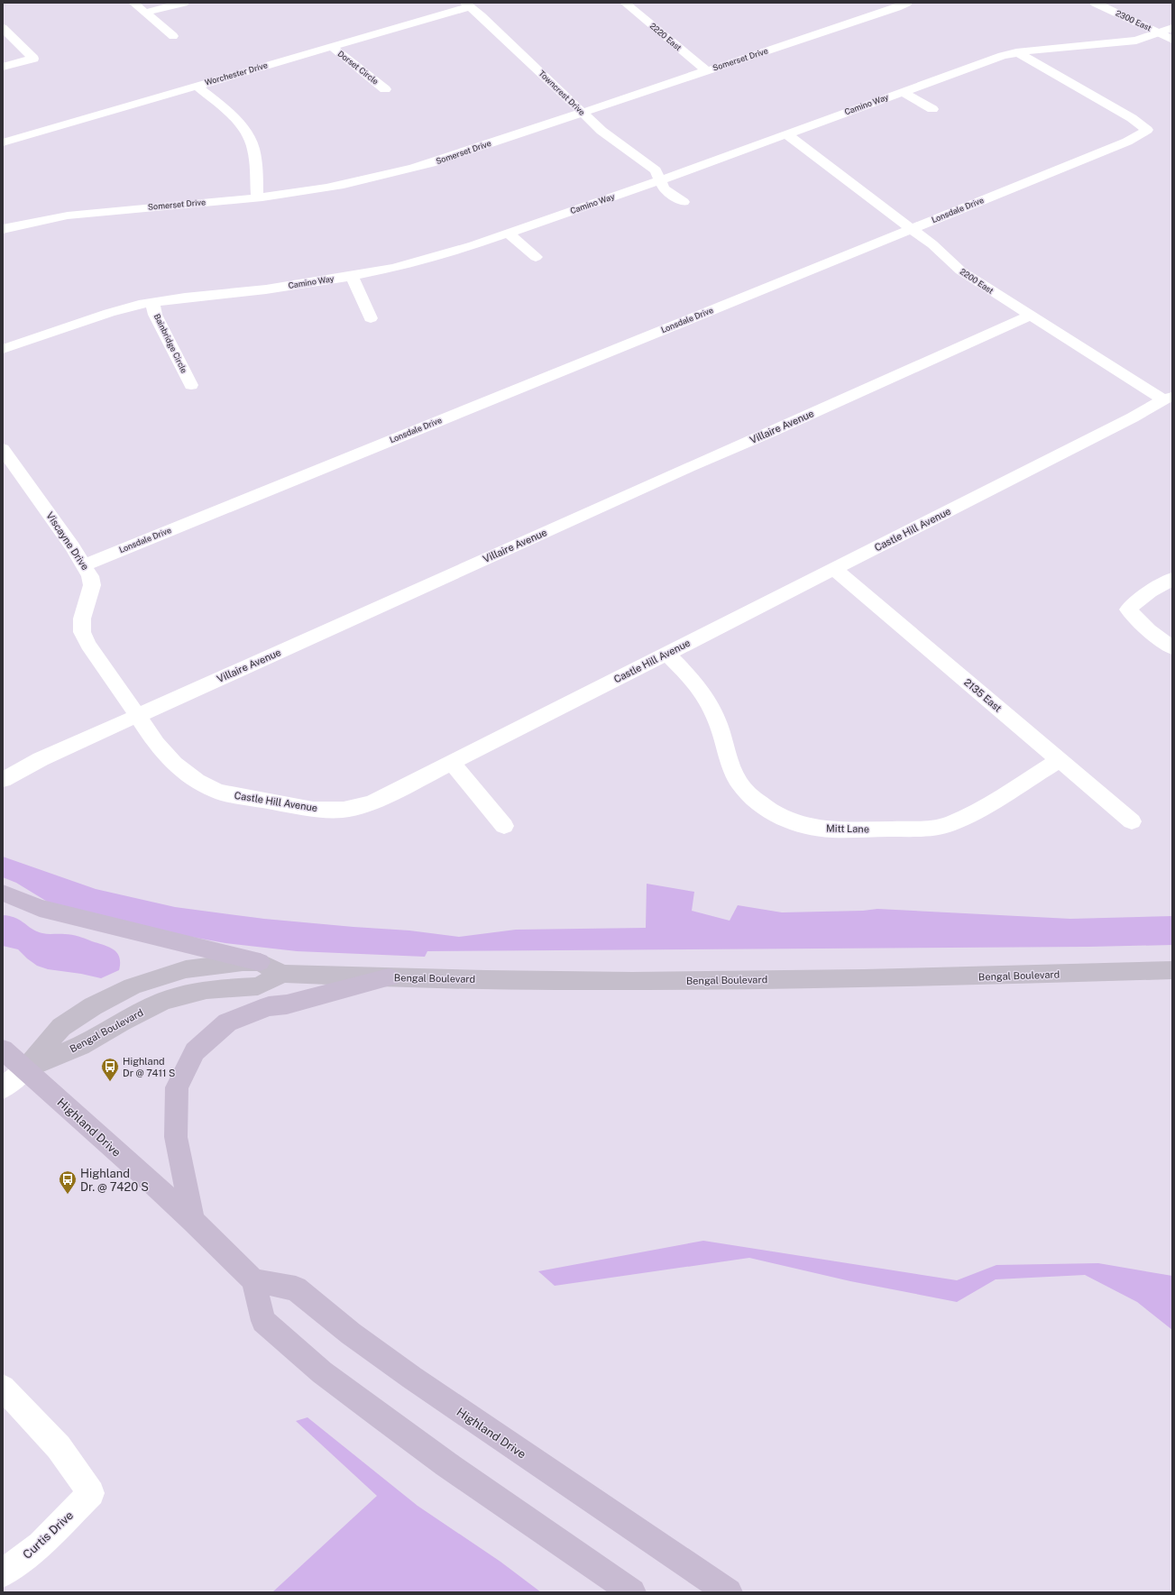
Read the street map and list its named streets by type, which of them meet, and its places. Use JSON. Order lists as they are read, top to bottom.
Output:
{
  "streets": {
    "main road": ["Bengal Boulevard", "Highland Drive"],
    "street": [
      "2300 East",
      "2220 East",
      "Somerset Drive",
      "Dorset Circle",
      "Worchester Drive",
      "Towncrest Drive",
      "Camino Way",
      "Lonsdale Drive",
      "2200 East",
      "Bainbridge Circle",
      "Villaire Avenue",
      "Castle Hill Avenue",
      "Viscayne Drive",
      "2135 East",
      "Mitt Lane",
      "Curtis Drive"
    ]
  },
  "crossings": [
    ["2300 East", "Camino Way"],
    ["2220 East", "Somerset Drive"],
    ["Somerset Drive", "Towncrest Drive"],
    ["Dorset Circle", "Worchester Drive"],
    ["Worchester Drive", "Towncrest Drive"],
    ["Towncrest Drive", "Camino Way"],
    ["Camino Way", "Lonsdale Drive"],
    ["Camino Way", "2200 East"],
    ["Camino Way", "Bainbridge Circle"],
    ["Lonsdale Drive", "2200 East"],
    ["Lonsdale Drive", "Viscayne Drive"],
    ["2200 East", "Villaire Avenue"],
    ["2200 East", "Castle Hill Avenue"],
    ["Villaire Avenue", "Castle Hill Avenue"],
    ["Villaire Avenue", "Viscayne Drive"],
    ["Castle Hill Avenue", "Viscayne Drive"],
    ["Castle Hill Avenue", "2135 East"],
    ["Castle Hill Avenue", "Mitt Lane"],
    ["2135 East", "Mitt Lane"],
    ["Bengal Boulevard", "Highland Drive"]
  ],
  "places": {
    "bus stop": ["Highland Dr @ 7411 S", "Highland Dr. @ 7420 S"]
  }
}
